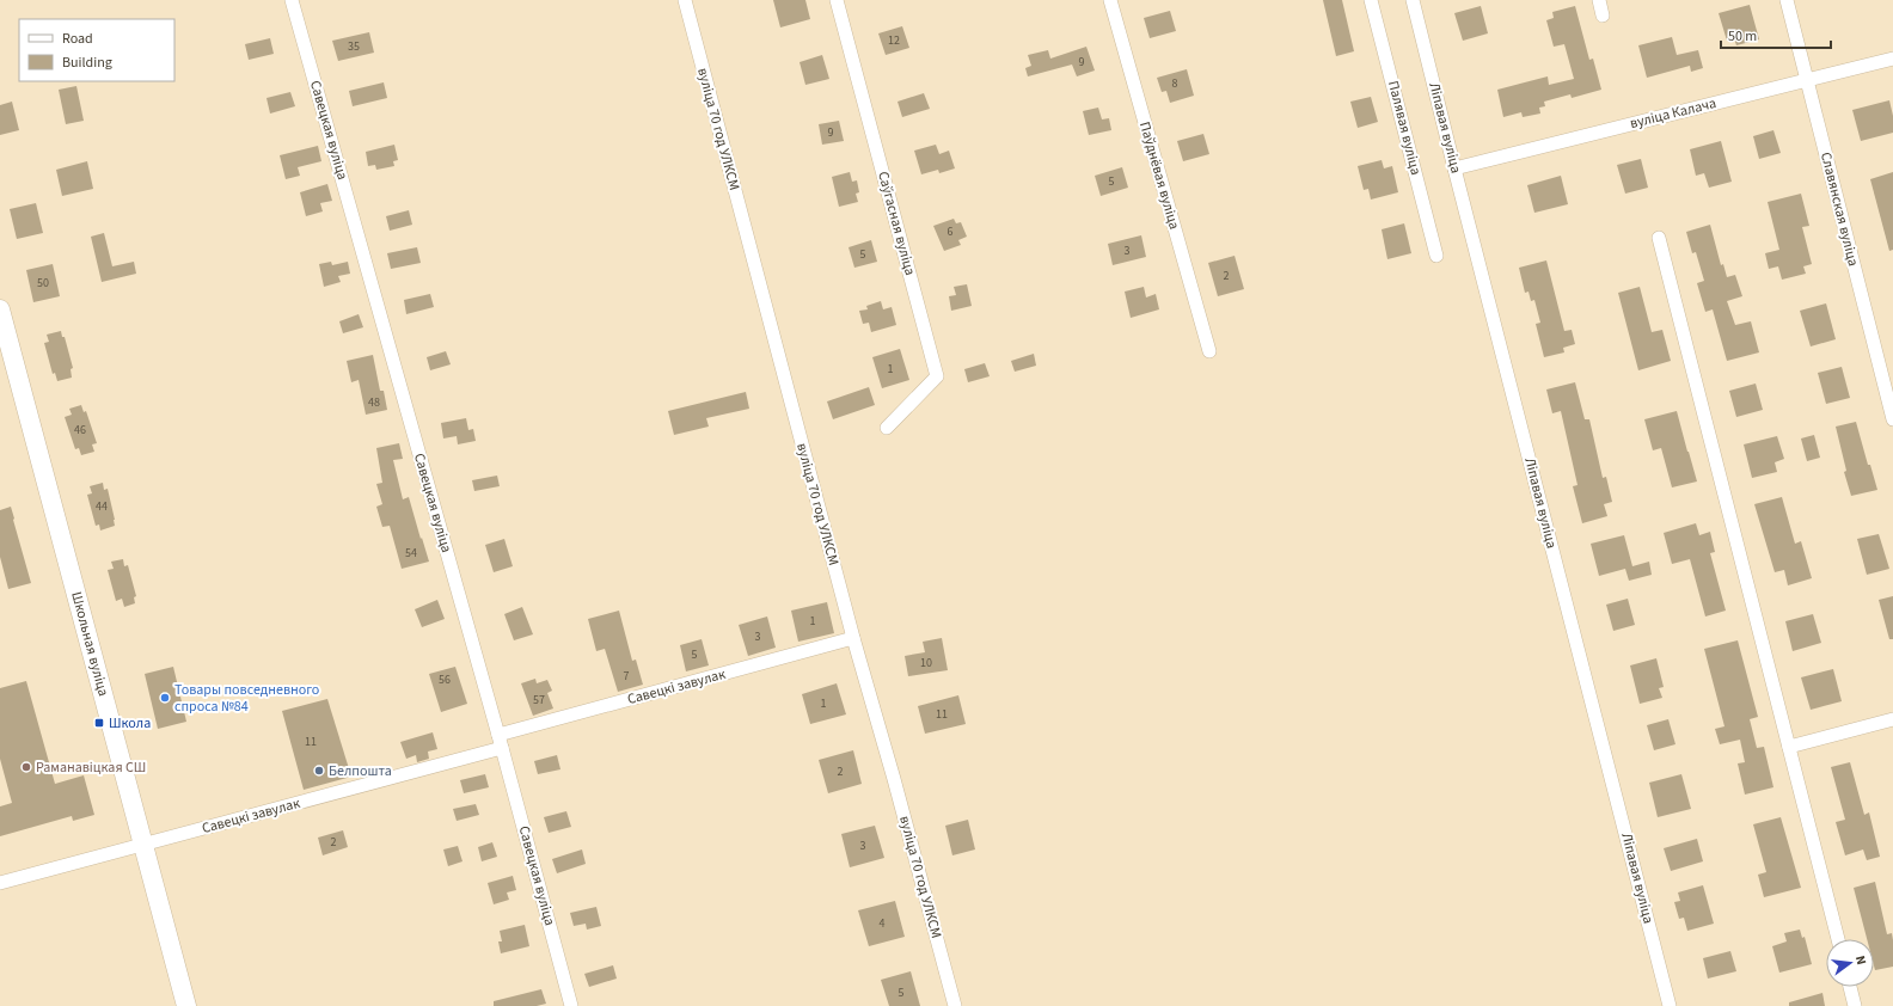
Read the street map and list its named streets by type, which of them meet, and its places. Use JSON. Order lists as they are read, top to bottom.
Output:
{
  "streets": {
    "street": [
      "вуліца Калача",
      "Палявая вуліца",
      "Ліпавая вуліца",
      "вуліца 70 год УЛКСМ",
      "Савецкая вуліца",
      "Паўднёвая вуліца",
      "Славянская вуліца",
      "Саўгасная вуліца",
      "Школьная вуліца",
      "Савецкі завулак"
    ]
  },
  "crossings": [
    ["вуліца Калача", "Ліпавая вуліца"],
    ["вуліца Калача", "Славянская вуліца"],
    ["вуліца 70 год УЛКСМ", "Савецкі завулак"],
    ["Савецкая вуліца", "Савецкі завулак"],
    ["Школьная вуліца", "Савецкі завулак"]
  ],
  "places": {
    "other": ["Товары повседневного спроса №84", "Раманавіцкая СШ", "Белпошта"],
    "transit": ["Школа"]
  },
  "house_numbers": [
    "12",
    "35",
    "9",
    "8",
    "9",
    "5",
    "6",
    "3",
    "5",
    "2",
    "50",
    "1",
    "48",
    "46",
    "44",
    "54",
    "1",
    "3",
    "5",
    "10",
    "7",
    "56",
    "57",
    "1",
    "11",
    "11",
    "2",
    "2",
    "3",
    "4",
    "5"
  ],
  "legend": ["Road", "Building"],
  "scale_bar": "50 m",
  "north": "right"
}
